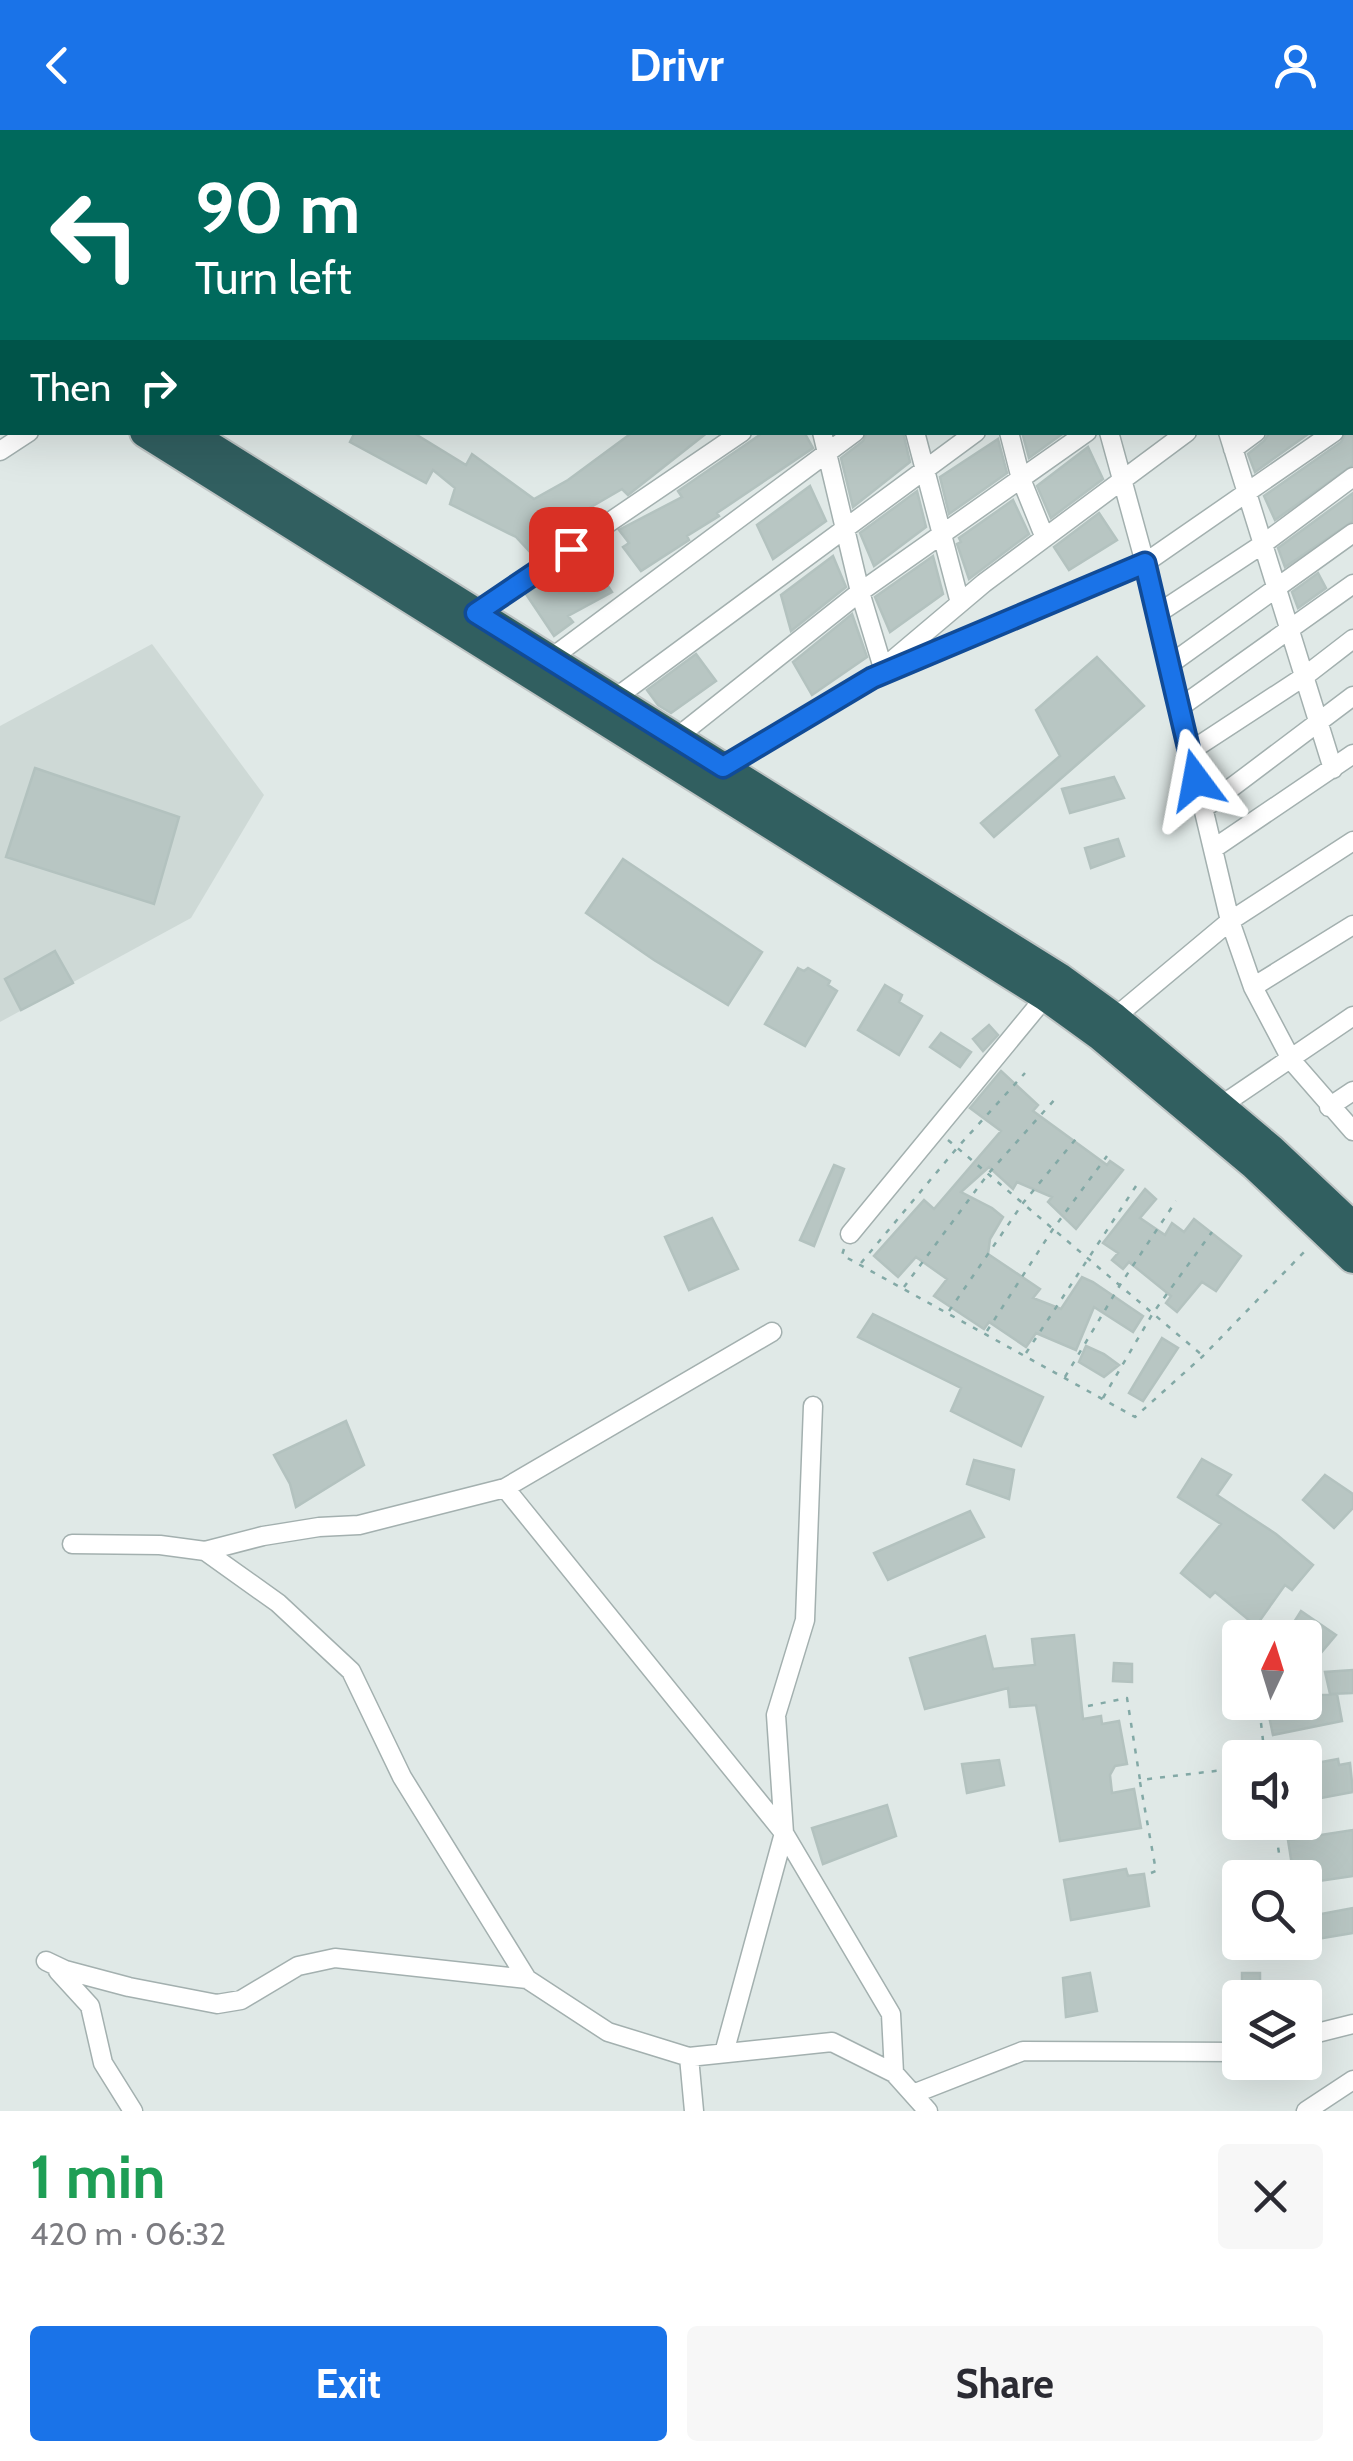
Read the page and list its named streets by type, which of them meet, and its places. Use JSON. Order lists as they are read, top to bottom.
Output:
{
  "north": "top",
  "page": {
    "header": "Drivr",
    "turn": ["90 m", "Turn left"],
    "then": "Then",
    "heading": ["1 min", "420 m · 06:32"],
    "buttons": ["Exit", "Share"]
  }
}
